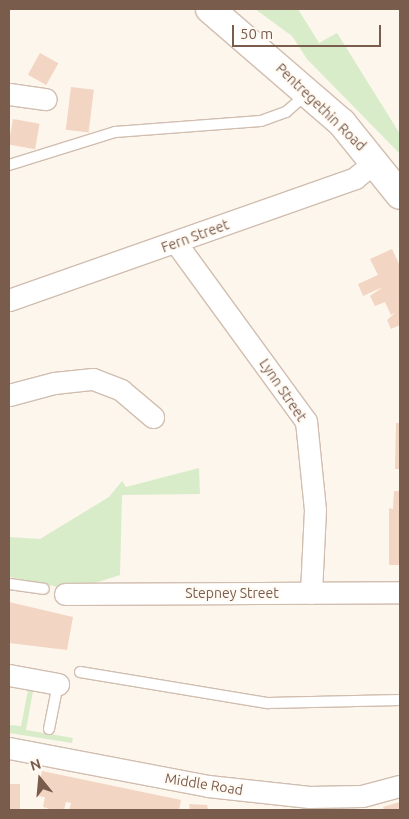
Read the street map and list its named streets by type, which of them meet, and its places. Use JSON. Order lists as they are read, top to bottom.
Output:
{
  "streets": {
    "street": [
      "Pentregethin Road",
      "Fern Street",
      "Lynn Street",
      "Stepney Street",
      "Middle Road"
    ]
  },
  "crossings": [
    ["Pentregethin Road", "Fern Street"],
    ["Fern Street", "Lynn Street"],
    ["Lynn Street", "Stepney Street"]
  ],
  "scale_bar": "50 m",
  "north": "top"
}
